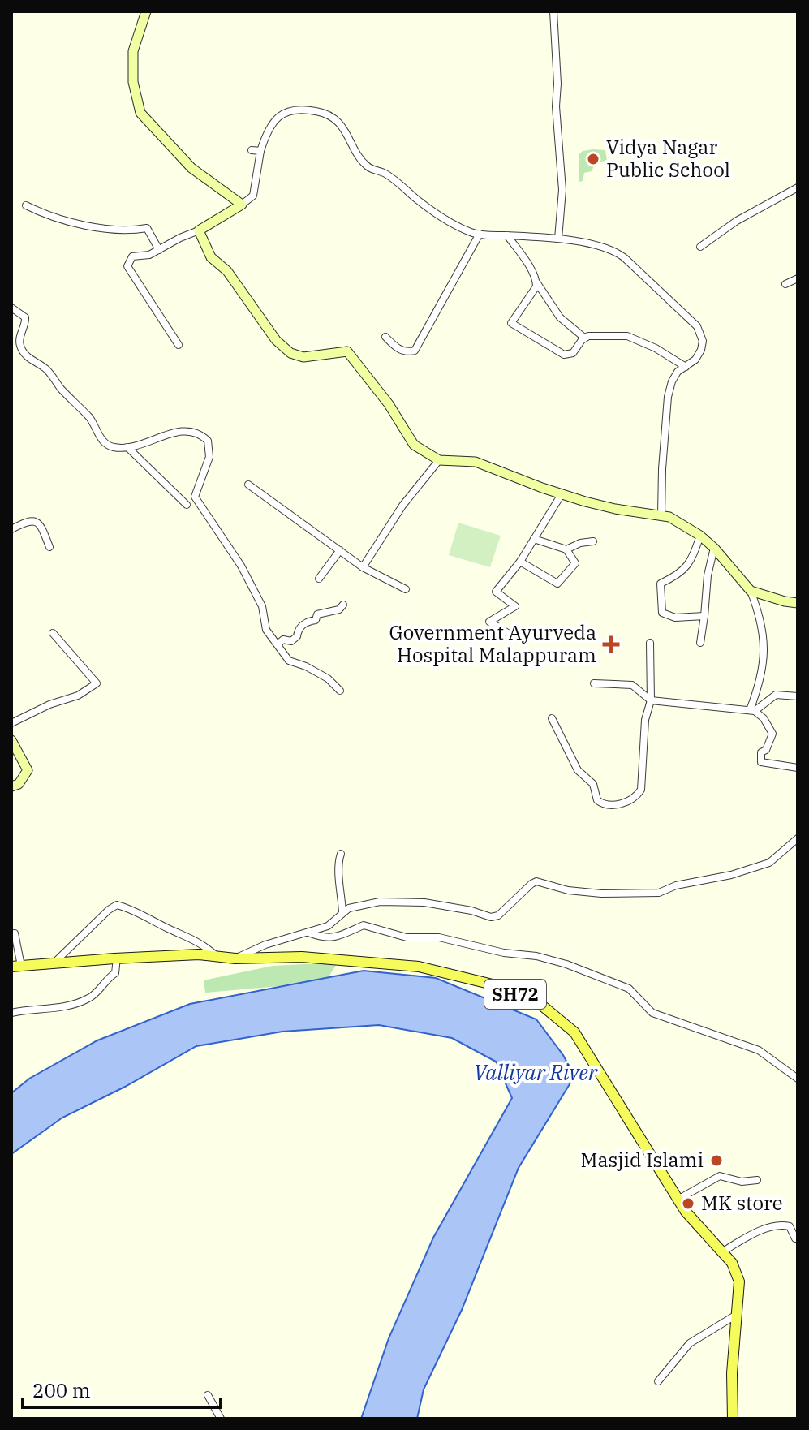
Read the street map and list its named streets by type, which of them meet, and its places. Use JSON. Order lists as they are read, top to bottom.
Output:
{
  "streets": {
    "main road": ["SH72"]
  },
  "water": ["Valliyar River"],
  "places": {
    "other": ["Vidya Nagar Public School", "Masjid Islami", "MK store"],
    "health": ["Government Ayurveda Hospital Malappuram"]
  },
  "scale_bar": "200 m"
}
